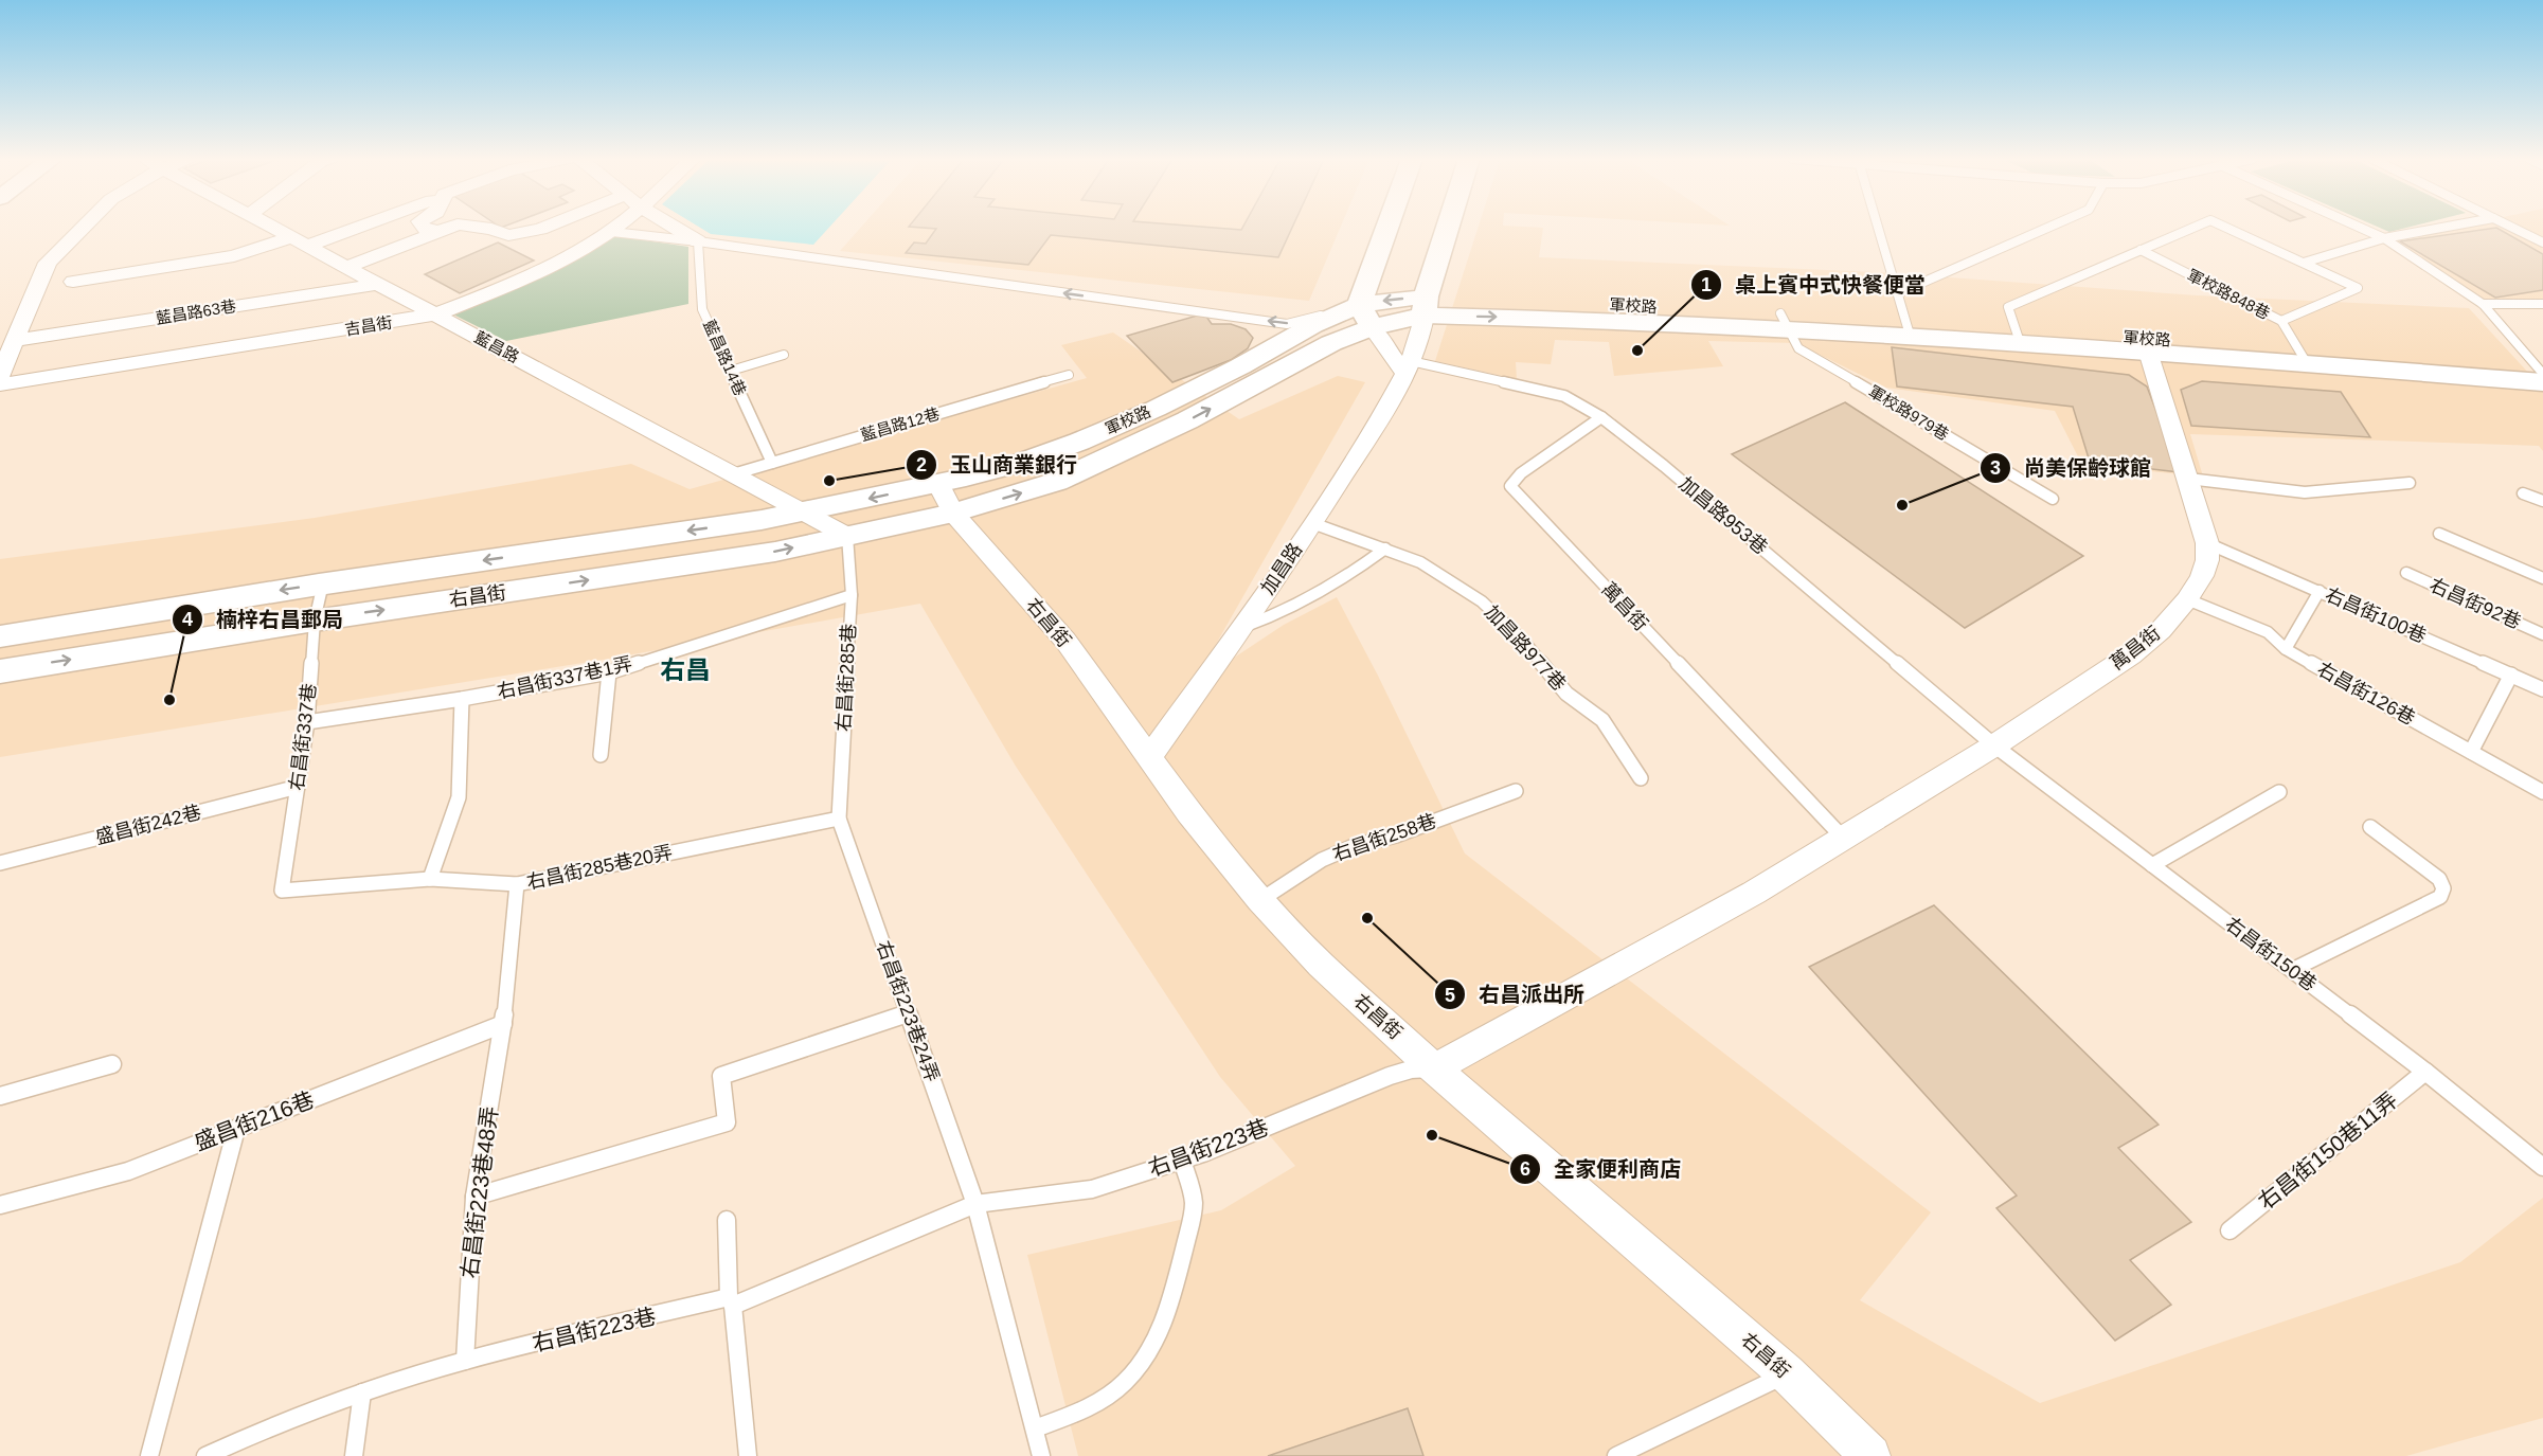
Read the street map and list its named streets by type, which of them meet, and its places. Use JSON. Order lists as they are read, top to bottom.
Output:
{
  "streets": {
    "street": [
      "軍校路",
      "藍昌路63巷",
      "吉昌街",
      "藍昌路",
      "加昌路",
      "右昌街",
      "萬昌街"
    ],
    "lane": [
      "軍校路848巷",
      "藍昌路14巷",
      "軍校路979巷",
      "藍昌路12巷",
      "加昌路953巷",
      "右昌街92巷",
      "右昌街100巷",
      "加昌路977巷",
      "右昌街337巷1弄",
      "右昌街285巷",
      "右昌街126巷",
      "右昌街337巷",
      "盛昌街242巷",
      "右昌街258巷",
      "右昌街285巷20弄",
      "右昌街150巷",
      "右昌街223巷24弄",
      "盛昌街216巷",
      "右昌街223巷",
      "右昌街150巷11弄",
      "右昌街223巷48弄"
    ]
  },
  "crossings": [
    ["軍校路", "藍昌路"],
    ["軍校路", "軍校路979巷"],
    ["軍校路", "加昌路"],
    ["軍校路", "右昌街"],
    ["軍校路", "萬昌街"],
    ["藍昌路63巷", "藍昌路"],
    ["吉昌街", "藍昌路"],
    ["藍昌路", "藍昌路12巷"],
    ["藍昌路", "右昌街"],
    ["藍昌路", "右昌街285巷"],
    ["藍昌路14巷", "藍昌路12巷"],
    ["加昌路953巷", "加昌路"],
    ["加昌路953巷", "萬昌街"],
    ["加昌路953巷", "右昌街150巷"],
    ["加昌路", "右昌街"],
    ["加昌路", "加昌路977巷"],
    ["右昌街", "萬昌街"],
    ["右昌街", "右昌街285巷"],
    ["右昌街", "右昌街337巷"],
    ["右昌街", "右昌街258巷"],
    ["右昌街", "右昌街223巷"],
    ["萬昌街", "右昌街100巷"],
    ["萬昌街", "右昌街126巷"],
    ["萬昌街", "右昌街150巷"],
    ["萬昌街", "右昌街223巷"],
    ["右昌街337巷1弄", "右昌街285巷"],
    ["右昌街337巷1弄", "右昌街337巷"],
    ["右昌街285巷", "右昌街285巷20弄"],
    ["右昌街285巷", "右昌街223巷24弄"],
    ["右昌街337巷", "盛昌街242巷"],
    ["右昌街337巷", "右昌街285巷20弄"],
    ["右昌街285巷20弄", "右昌街223巷24弄"],
    ["右昌街285巷20弄", "右昌街223巷48弄"],
    ["右昌街150巷", "右昌街150巷11弄"],
    ["右昌街223巷24弄", "右昌街223巷"],
    ["盛昌街216巷", "右昌街223巷48弄"],
    ["右昌街223巷", "右昌街223巷48弄"]
  ],
  "districts": ["右昌"],
  "places": [
    "桌上賓中式快餐便當",
    "玉山商業銀行",
    "尚美保齡球館",
    "楠梓右昌郵局",
    "右昌派出所",
    "全家便利商店"
  ]
}
